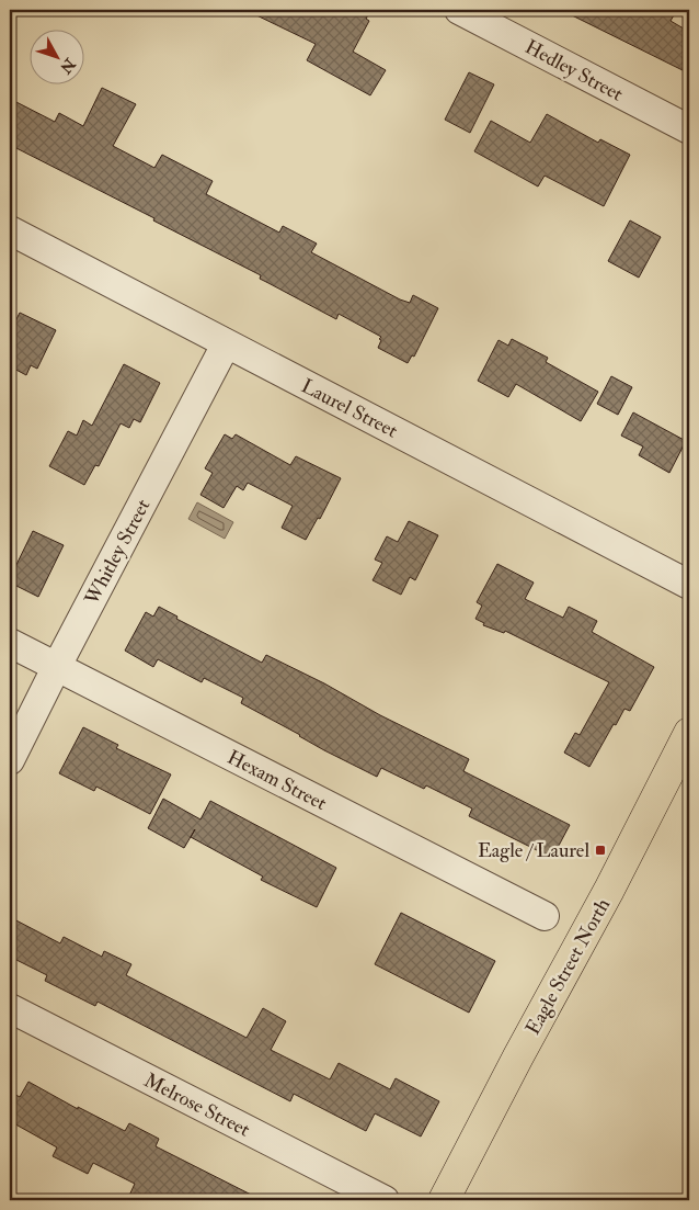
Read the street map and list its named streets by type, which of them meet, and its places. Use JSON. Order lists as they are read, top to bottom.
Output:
{
  "streets": {
    "main road": ["Eagle Street North"],
    "street": [
      "Hedley Street",
      "Laurel Street",
      "Whitley Street",
      "Hexam Street",
      "Melrose Street"
    ]
  },
  "crossings": [
    ["Laurel Street", "Whitley Street"],
    ["Whitley Street", "Hexam Street"]
  ],
  "places": {
    "transit": ["Eagle / Laurel"]
  },
  "north": "bottom right"
}
